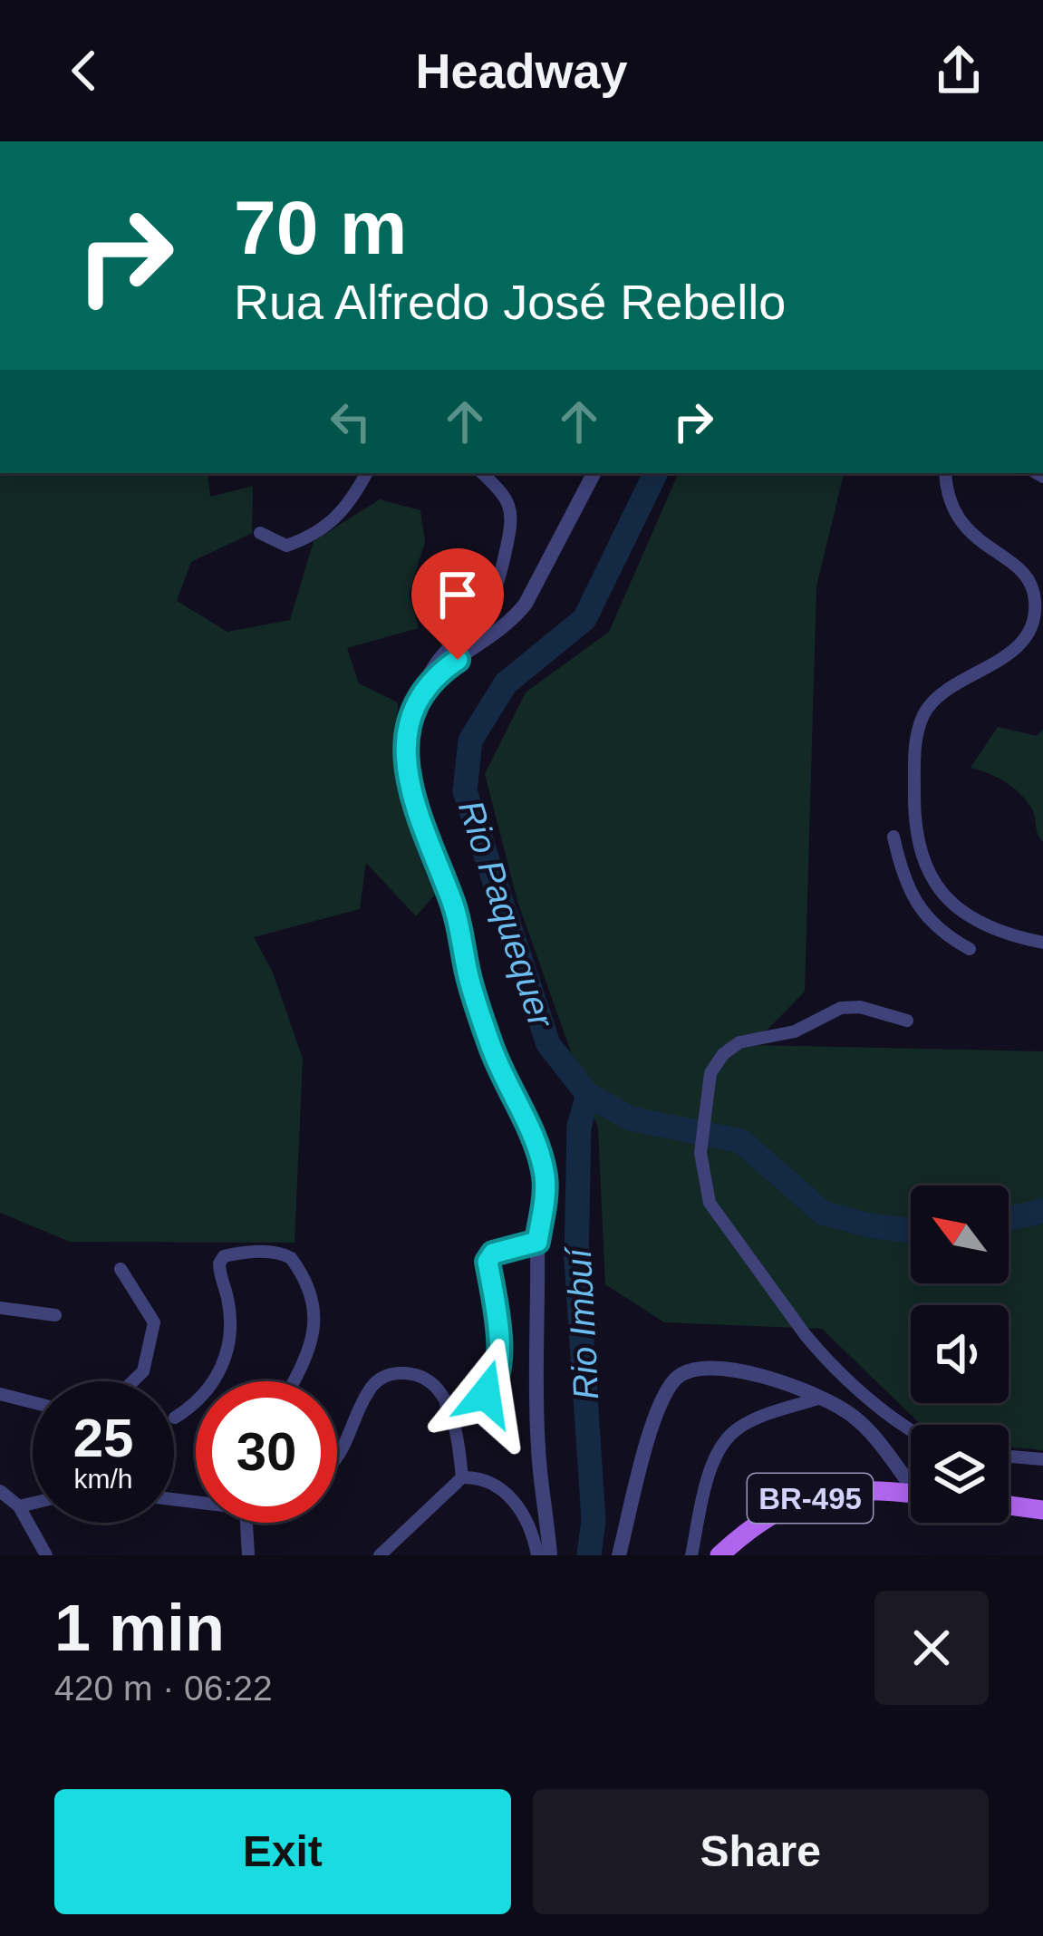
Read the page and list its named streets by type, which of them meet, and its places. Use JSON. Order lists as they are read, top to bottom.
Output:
{
  "streets": {
    "main road": ["BR-495"]
  },
  "water": ["Rio Paquequer", "Rio Imbuí"],
  "north": "top left",
  "page": {
    "header": "Headway",
    "turn": ["70 m", "Rua Alfredo José Rebello"],
    "speed": "25 km/h",
    "limit": "30",
    "heading": ["1 min", "420 m · 06:22"],
    "buttons": ["Exit", "Share"]
  }
}
